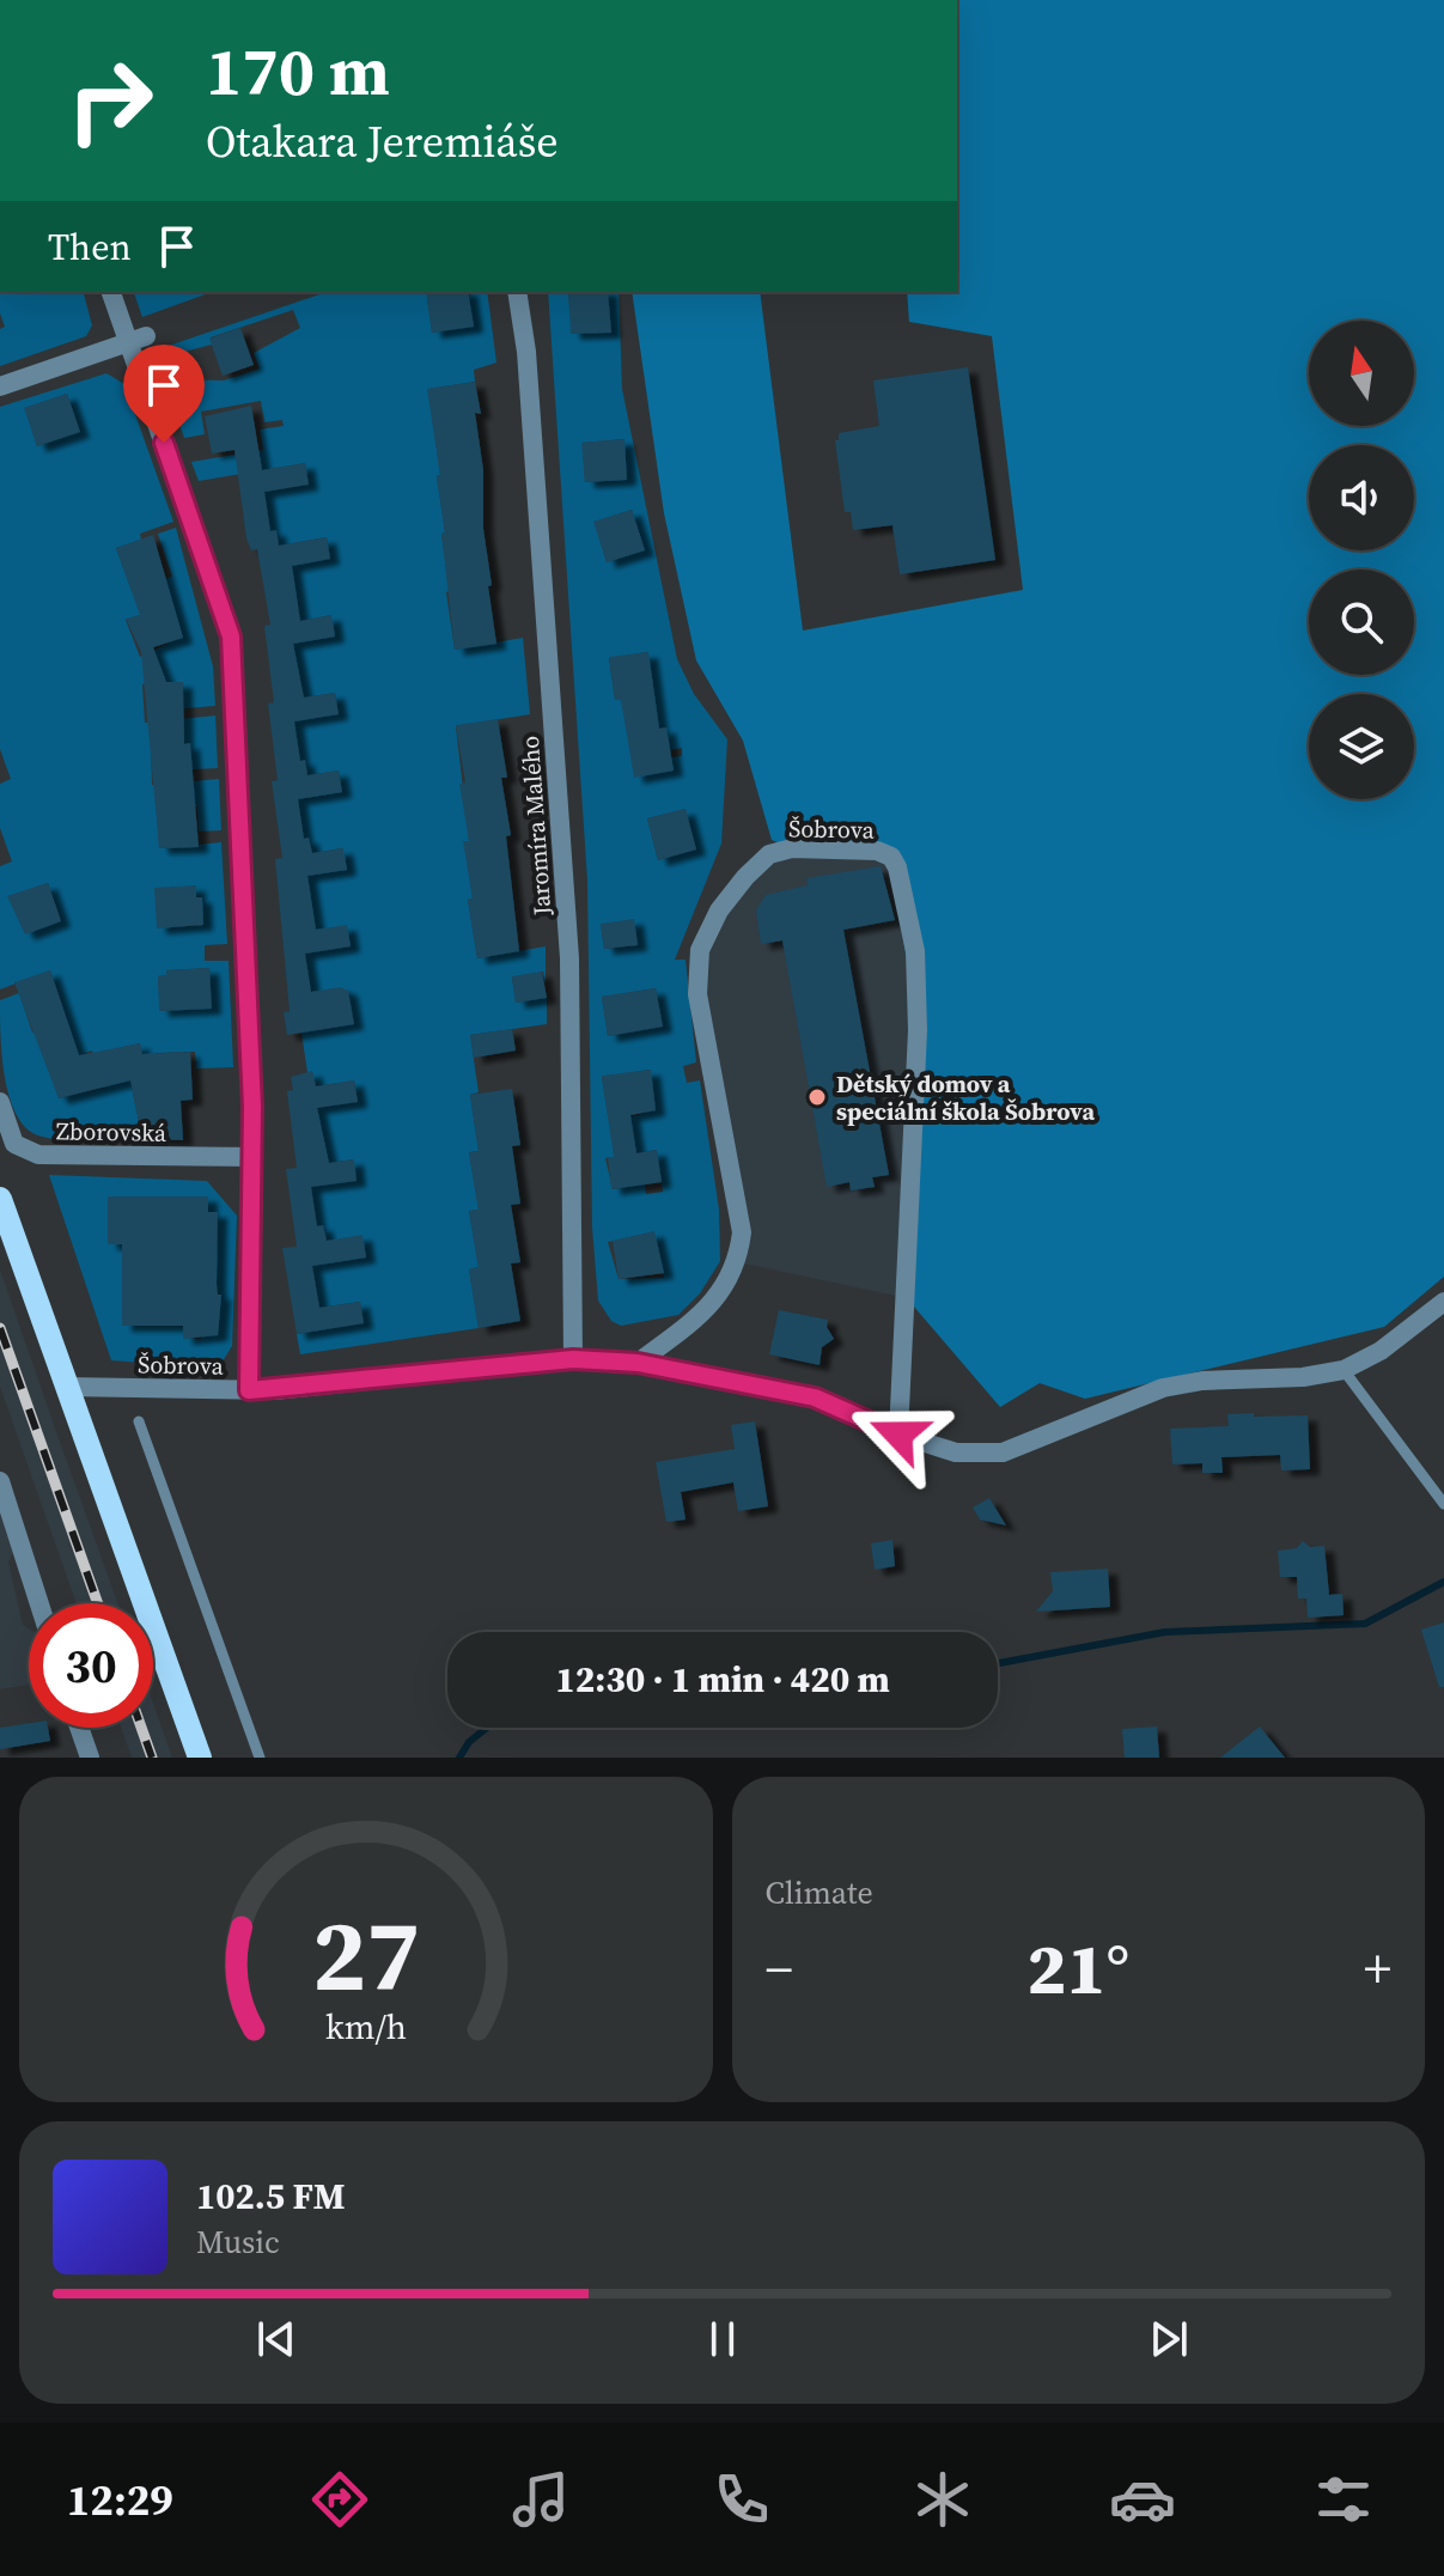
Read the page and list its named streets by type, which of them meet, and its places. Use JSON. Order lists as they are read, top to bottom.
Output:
{
  "streets": {
    "street": ["Jaromíra Malého", "Šobrova", "Zborovská"]
  },
  "crossings": [
    ["Jaromíra Malého", "Šobrova"]
  ],
  "places": ["Dětský domov a speciální škola Šobrova"],
  "north": "top",
  "page": {
    "turn": ["170 m", "Otakara Jeremiáše"],
    "then": "Then",
    "limit": "30",
    "trip": "12:30 · 1 min · 420 m",
    "tile": "Climate",
    "heat": ["−", "21°", "+"],
    "song": ["102.5 FM", "Music"],
    "tabs": "12:29",
    "gauge": ["27", "km/h"]
  }
}
